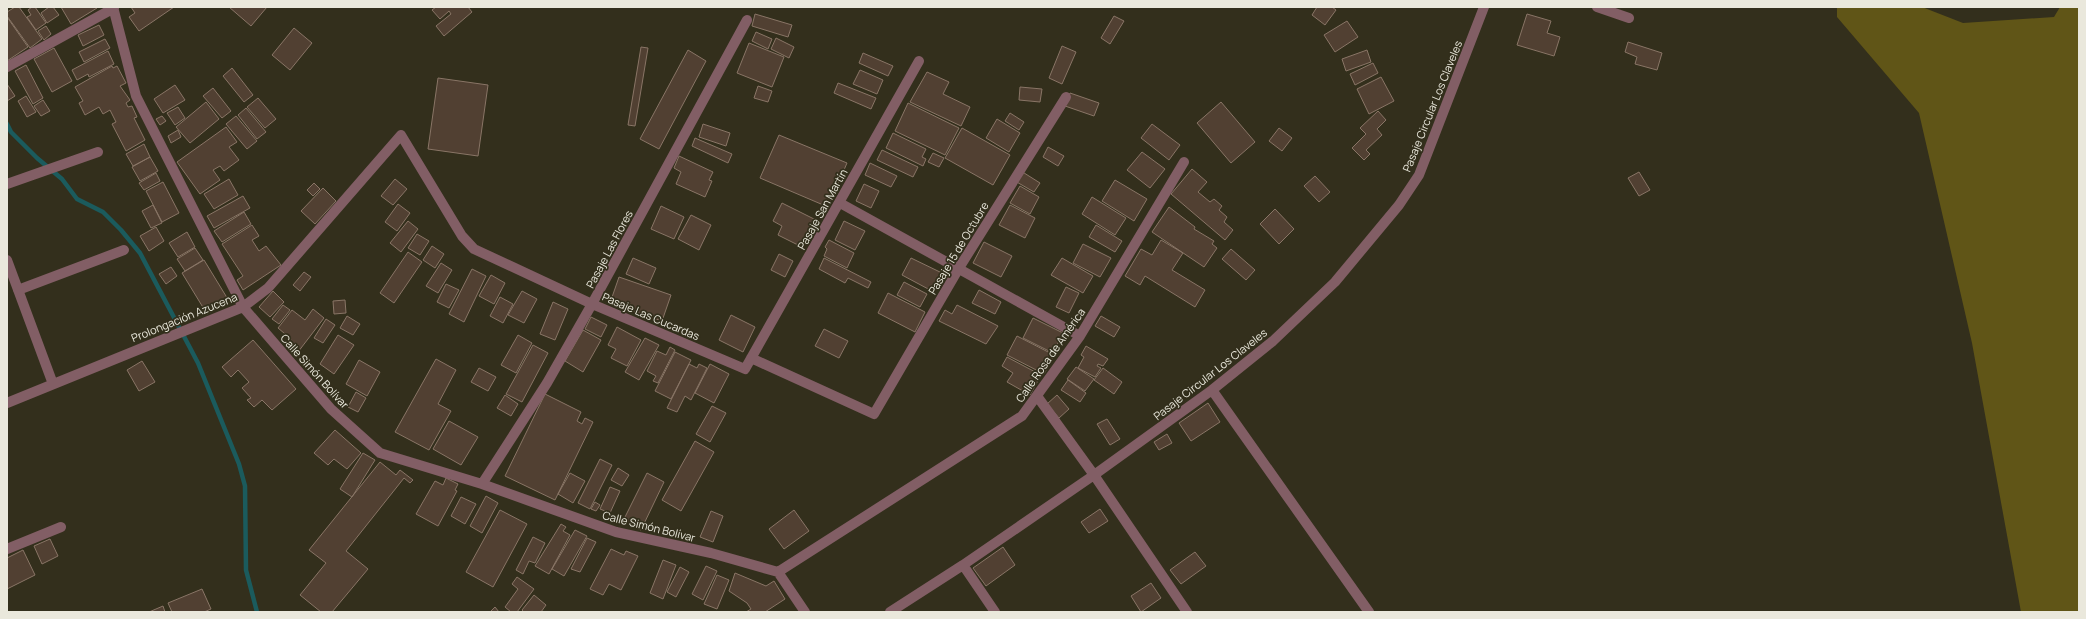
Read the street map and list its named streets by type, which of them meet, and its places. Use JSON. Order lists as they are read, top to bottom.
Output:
{
  "streets": {
    "street": [
      "Pasaje Circular Los Claveles",
      "Pasaje San Martín",
      "Pasaje 15 de Octubre",
      "Pasaje Las Flores",
      "Pasaje Las Cucardas",
      "Prolongación Azucena",
      "Calle Rosa de América",
      "Calle Simón Bolívar"
    ]
  },
  "crossings": [
    ["Pasaje San Martín", "Pasaje 15 de Octubre"],
    ["Pasaje San Martín", "Pasaje Las Cucardas"],
    ["Pasaje Las Flores", "Pasaje Las Cucardas"],
    ["Pasaje Las Flores", "Calle Simón Bolívar"],
    ["Pasaje Las Cucardas", "Prolongación Azucena"],
    ["Prolongación Azucena", "Calle Simón Bolívar"],
    ["Calle Rosa de América", "Calle Simón Bolívar"]
  ]
}
